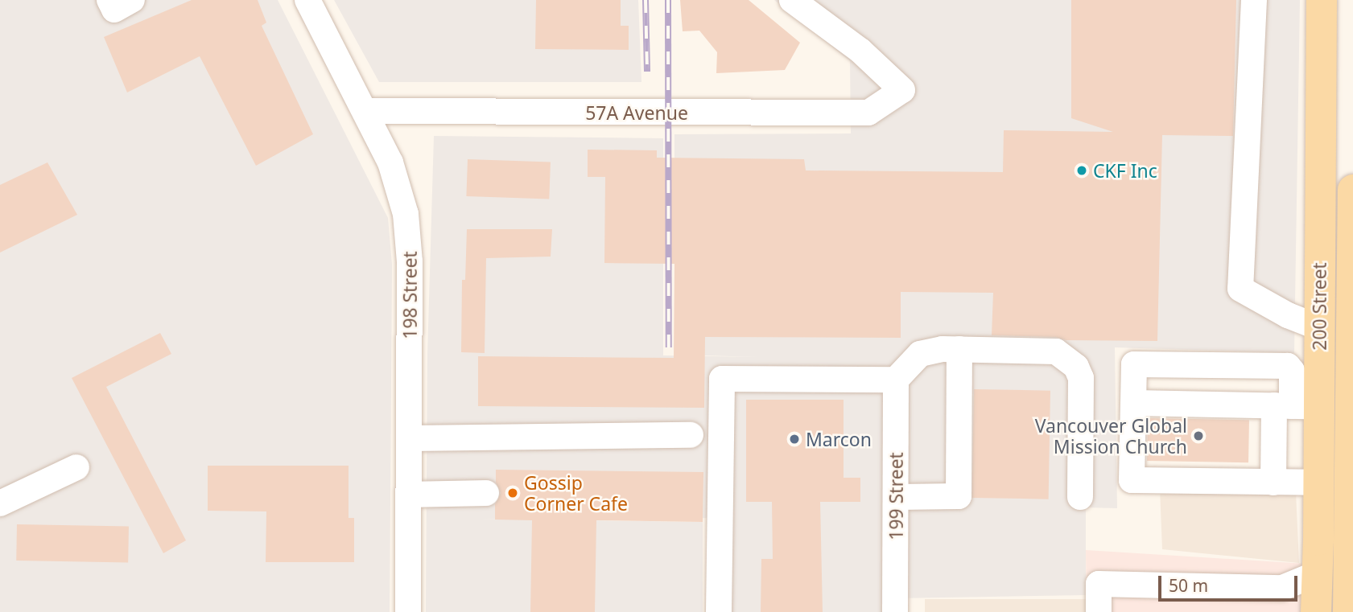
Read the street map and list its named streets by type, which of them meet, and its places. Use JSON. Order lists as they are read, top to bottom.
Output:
{
  "streets": {
    "main road": ["200 Street"],
    "street": ["57A Avenue", "198 Street", "199 Street"]
  },
  "crossings": [
    ["57A Avenue", "198 Street"]
  ],
  "places": [
    "CKF Inc",
    "Vancouver Global Mission Church",
    "Marcon",
    "Gossip Corner Cafe"
  ],
  "scale_bar": "50 m"
}
